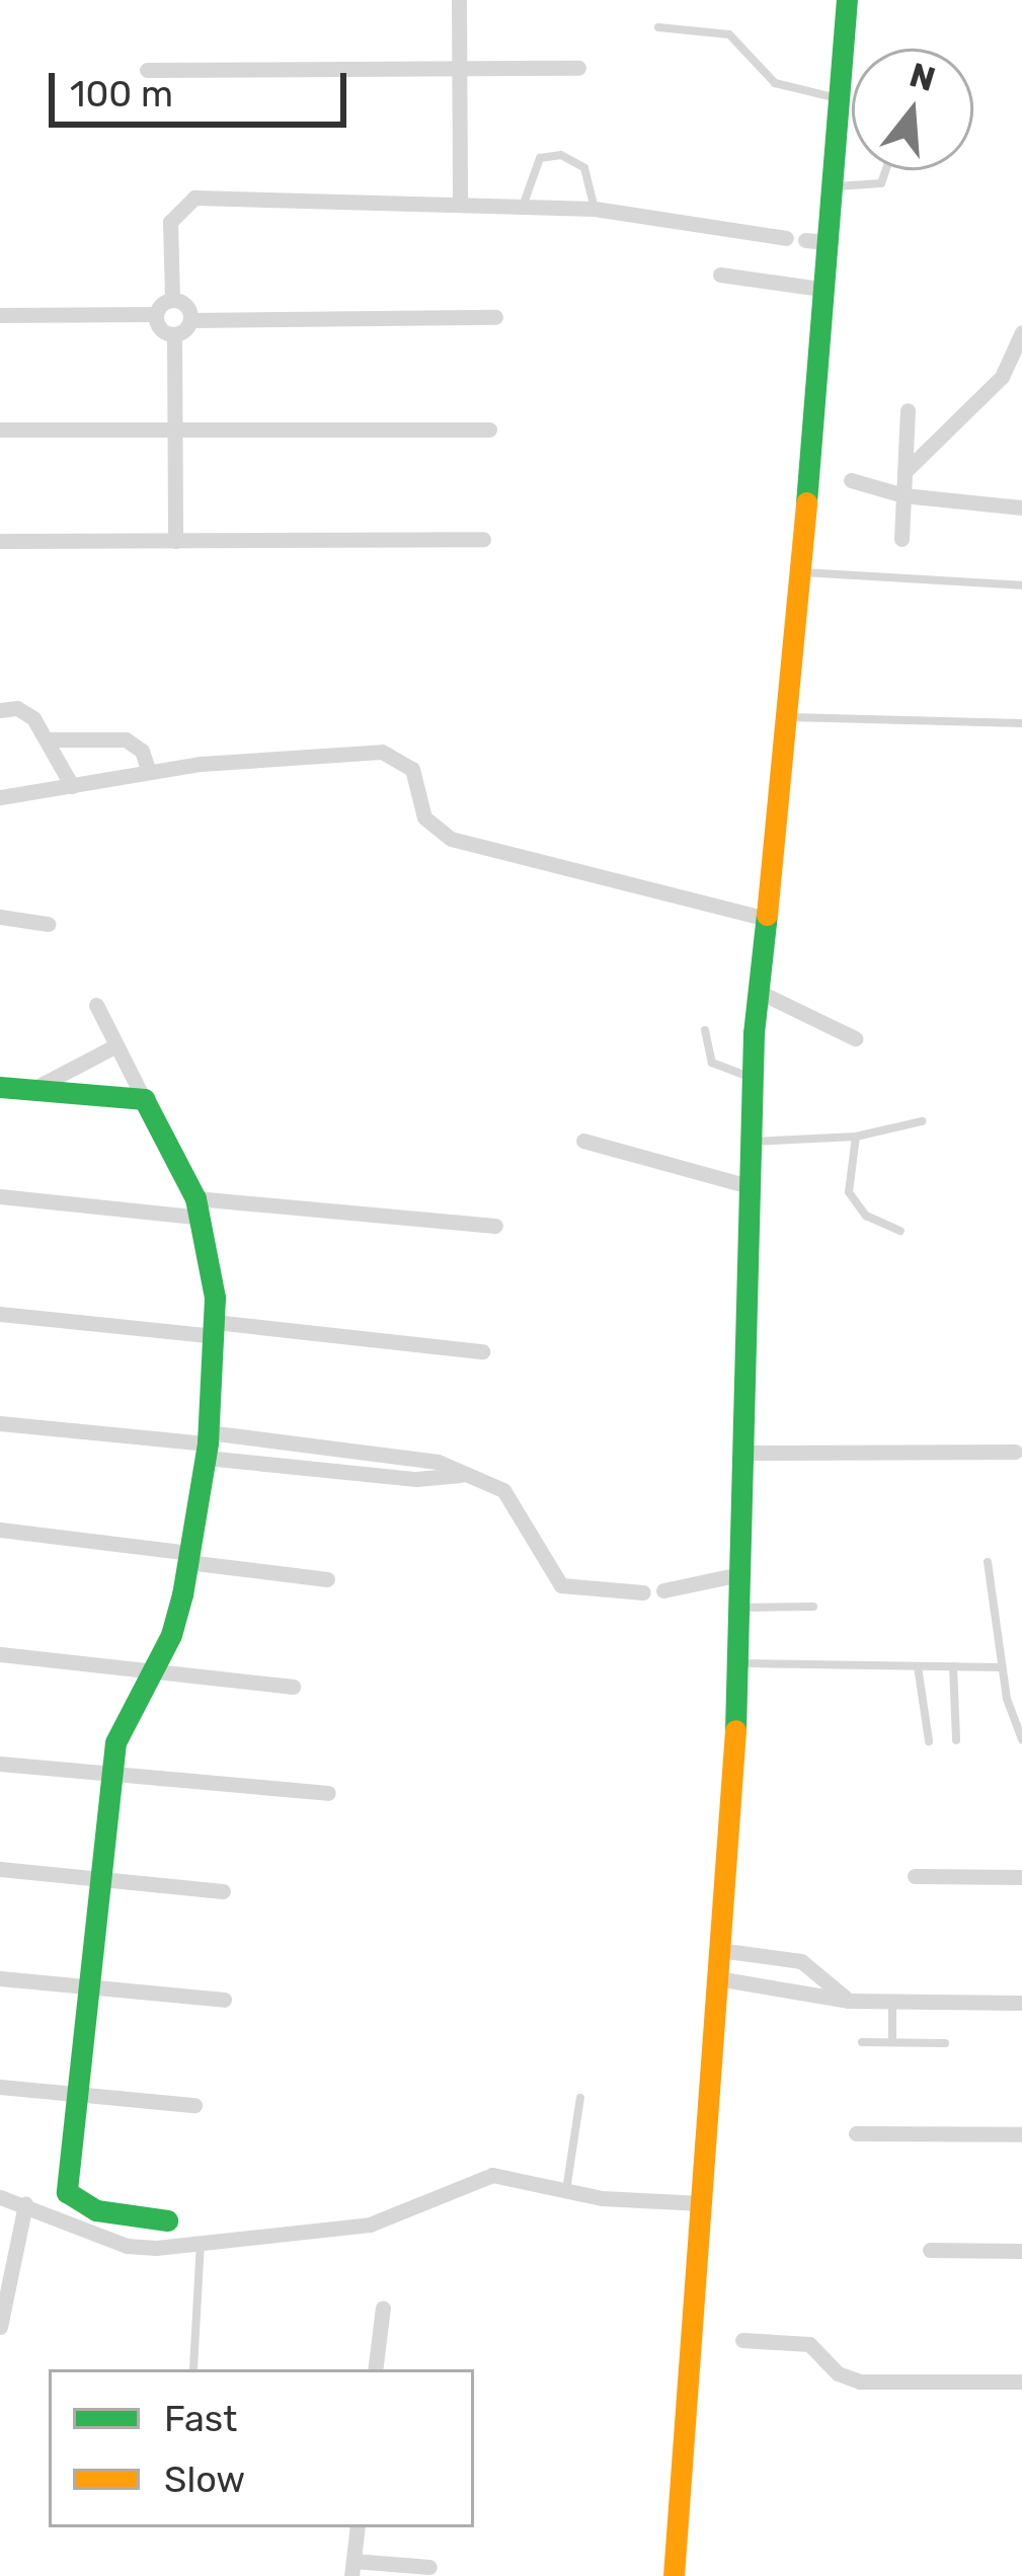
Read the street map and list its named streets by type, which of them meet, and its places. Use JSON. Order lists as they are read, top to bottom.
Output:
{
  "legend": ["Fast", "Slow"],
  "scale_bar": "100 m",
  "north": "top"
}
